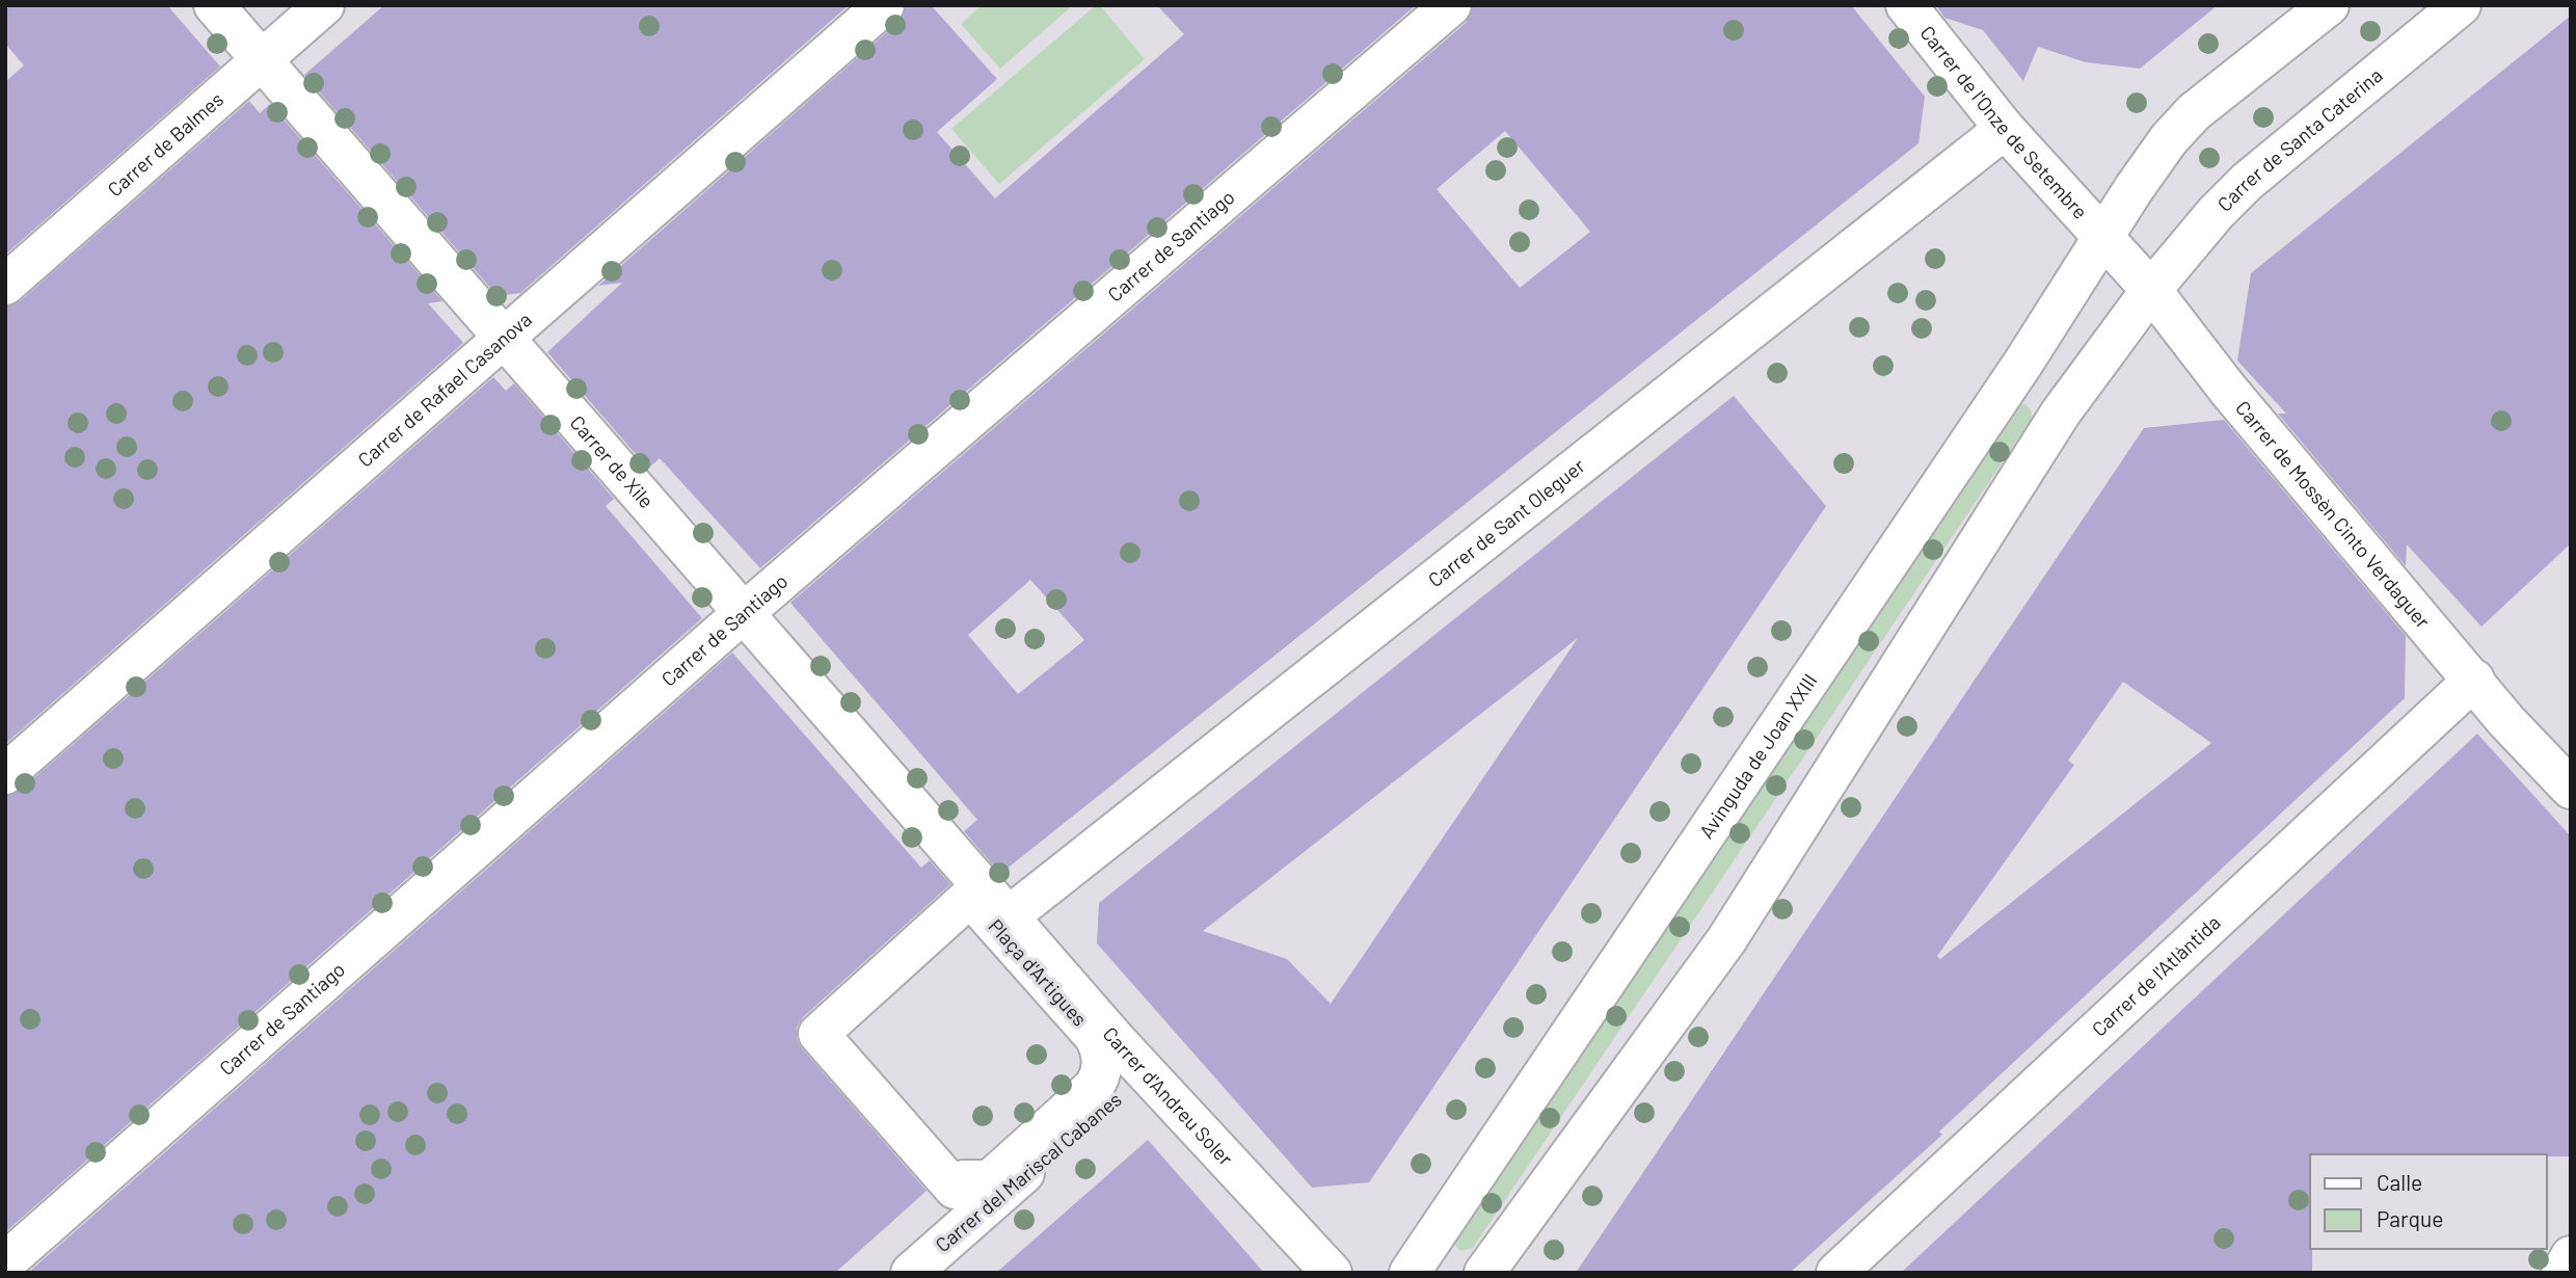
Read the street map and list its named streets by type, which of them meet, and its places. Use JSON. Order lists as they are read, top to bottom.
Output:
{
  "streets": {
    "street": [
      "Carrer de l'Onze de Setembre",
      "Carrer de Santa Caterina",
      "Carrer de Balmes",
      "Carrer de Santiago",
      "Carrer de Rafael Casanova",
      "Carrer de Xile",
      "Carrer de Mossèn Cinto Verdaguer",
      "Carrer de Sant Oleguer",
      "Avinguda de Joan XXIII",
      "Plaça d'Artigues",
      "Carrer de l'Atlàntida",
      "Carrer d'Andreu Soler",
      "Carrer del Mariscal Cabanes"
    ]
  },
  "crossings": [
    ["Carrer de l'Onze de Setembre", "Carrer de Mossèn Cinto Verdaguer"],
    ["Carrer de l'Onze de Setembre", "Carrer de Sant Oleguer"],
    ["Carrer de l'Onze de Setembre", "Avinguda de Joan XXIII"],
    ["Carrer de Santa Caterina", "Carrer de Mossèn Cinto Verdaguer"],
    ["Carrer de Balmes", "Carrer de Xile"],
    ["Carrer de Santiago", "Carrer de Xile"],
    ["Carrer de Rafael Casanova", "Carrer de Xile"],
    ["Carrer de Xile", "Carrer de Sant Oleguer"],
    ["Carrer de Xile", "Carrer d'Andreu Soler"],
    ["Carrer de Mossèn Cinto Verdaguer", "Avinguda de Joan XXIII"],
    ["Carrer de Mossèn Cinto Verdaguer", "Carrer de l'Atlàntida"],
    ["Carrer de Sant Oleguer", "Carrer d'Andreu Soler"],
    ["Carrer d'Andreu Soler", "Carrer del Mariscal Cabanes"]
  ],
  "legend": ["Calle", "Parque"]
}
